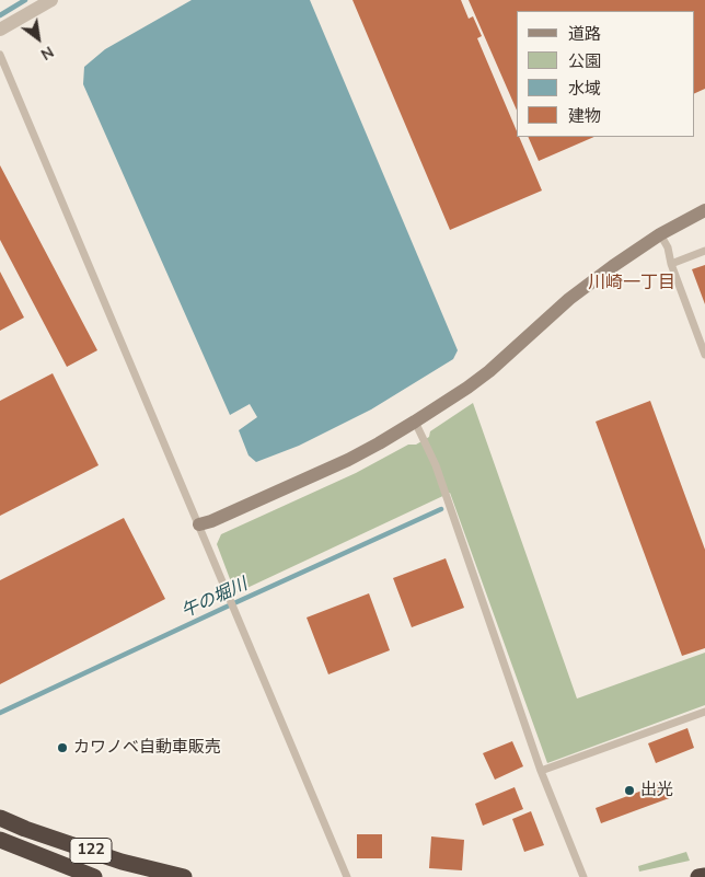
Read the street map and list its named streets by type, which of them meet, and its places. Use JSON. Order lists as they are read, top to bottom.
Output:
{
  "streets": {
    "highway": ["122"]
  },
  "districts": ["川崎一丁目"],
  "water": ["午の堀川"],
  "places": ["カワノベ自動車販売", "出光"],
  "legend": [
    "道路",
    "公園",
    "水域",
    "建物"
  ],
  "north": "bottom right"
}
